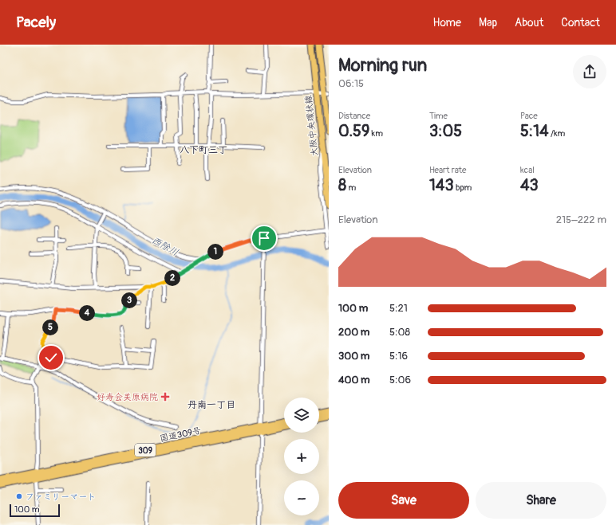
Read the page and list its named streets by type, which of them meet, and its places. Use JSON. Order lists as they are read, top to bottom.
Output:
{
  "streets": {
    "main road": ["大阪中央環状線", "国道309号", "309"]
  },
  "districts": ["八下町三丁", "丹南一丁目"],
  "water": ["西除川"],
  "places": {
    "health": ["好寿会美原病院"],
    "other": ["ファミリーマート"]
  },
  "scale_bar": "100 m",
  "page": {
    "header": "Pacely",
    "nav": [
      "Home",
      "Map",
      "About",
      "Contact"
    ],
    "heading": ["Morning run", "06:15"],
    "stats": [
      ["Distance", "0.59 km"],
      ["Time", "3:05"],
      ["Pace", "5:14 /km"],
      ["Elevation", "8 m"],
      ["Heart rate", "143 bpm"],
      ["kcal", "43"]
    ],
    "chart": ["Elevation", "215–222 m"],
    "pins": [
      "1",
      "2",
      "3",
      "4",
      "5"
    ],
    "list": [
      {
        "name": "100 m",
        "note": "5:21"
      },
      {
        "name": "200 m",
        "note": "5:08"
      },
      {
        "name": "300 m",
        "note": "5:16"
      },
      {
        "name": "400 m",
        "note": "5:06"
      }
    ],
    "map_buttons": ["+", "−"],
    "buttons": ["Save", "Share"],
    "scale": "100 m"
  }
}
